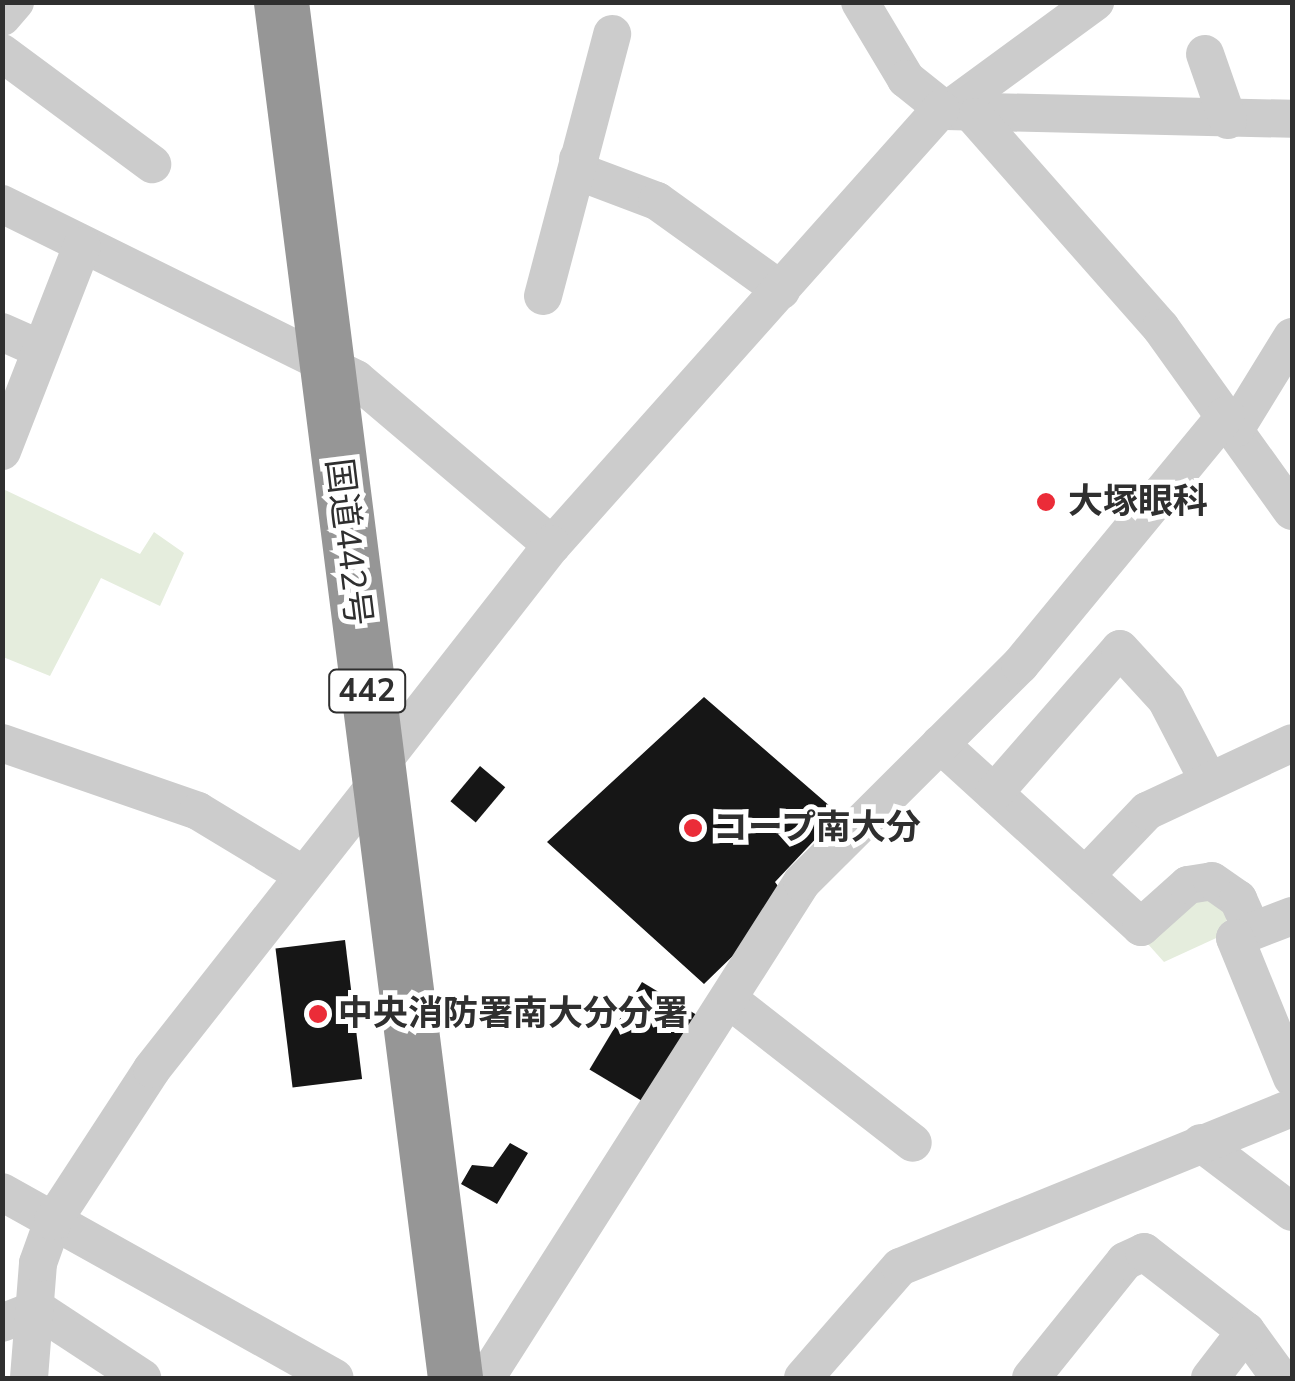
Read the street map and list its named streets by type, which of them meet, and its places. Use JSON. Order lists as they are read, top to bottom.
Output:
{
  "streets": {
    "highway": ["国道442号", "442"]
  },
  "places": ["大塚眼科", "コープ南大分", "中央消防署南大分分署"]
}
